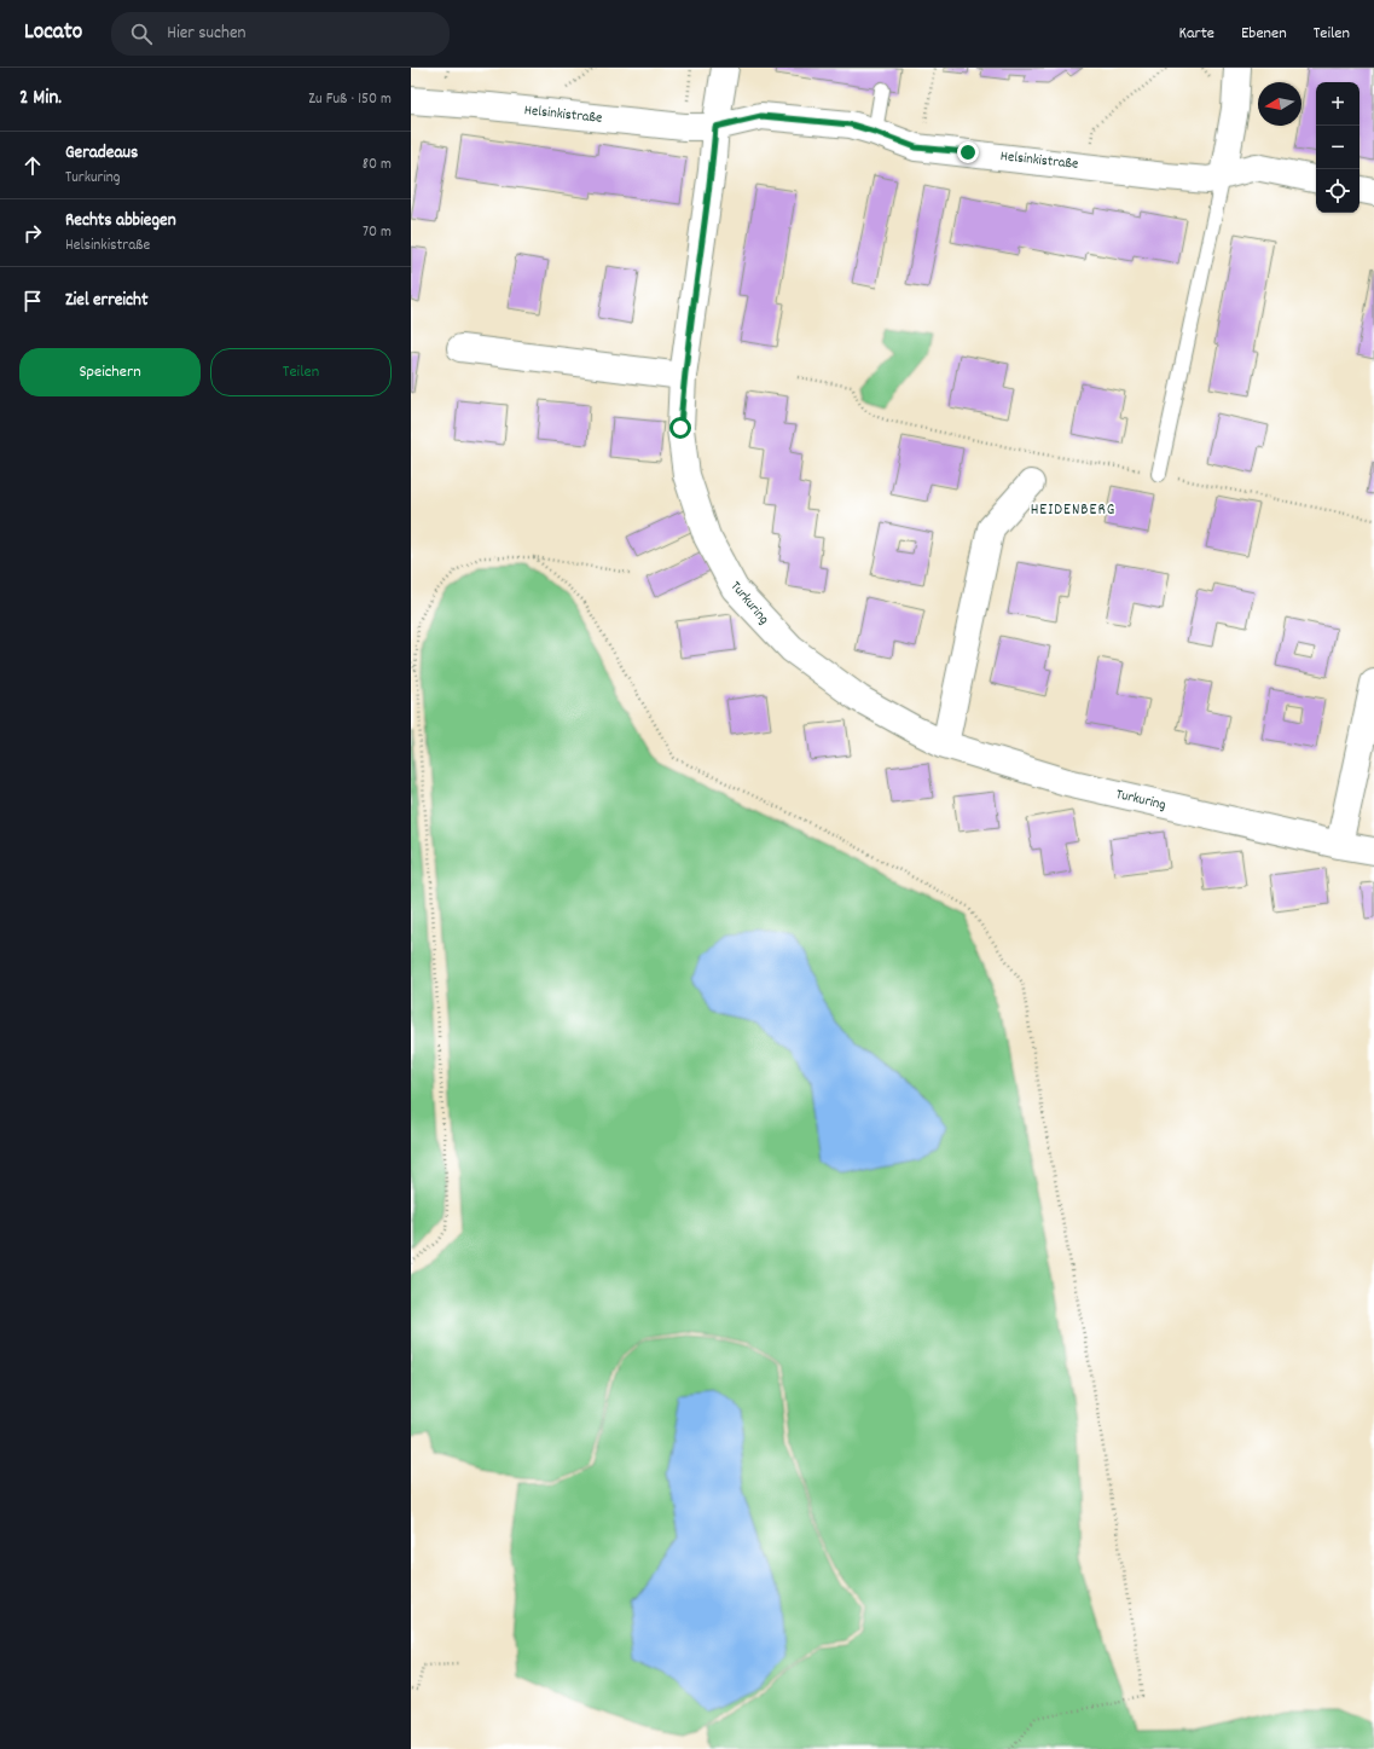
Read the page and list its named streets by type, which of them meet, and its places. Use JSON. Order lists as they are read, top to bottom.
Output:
{
  "streets": {
    "street": ["Helsinkistraße", "Turkuring"]
  },
  "crossings": [
    ["Helsinkistraße", "Turkuring"]
  ],
  "districts": ["HEIDENBERG"],
  "north": "left",
  "page": {
    "header": "Locato",
    "search": "Hier suchen",
    "nav": ["Karte", "Ebenen", "Teilen"],
    "heading": ["2 Min.", "Zu Fuß · 150 m"],
    "map_buttons": ["+", "−"],
    "list": [
      ["Geradeaus", "Turkuring", "80 m"],
      ["Rechts abbiegen", "Helsinkistraße", "70 m"],
      "Ziel erreicht"
    ],
    "buttons": ["Speichern", "Teilen"]
  }
}
